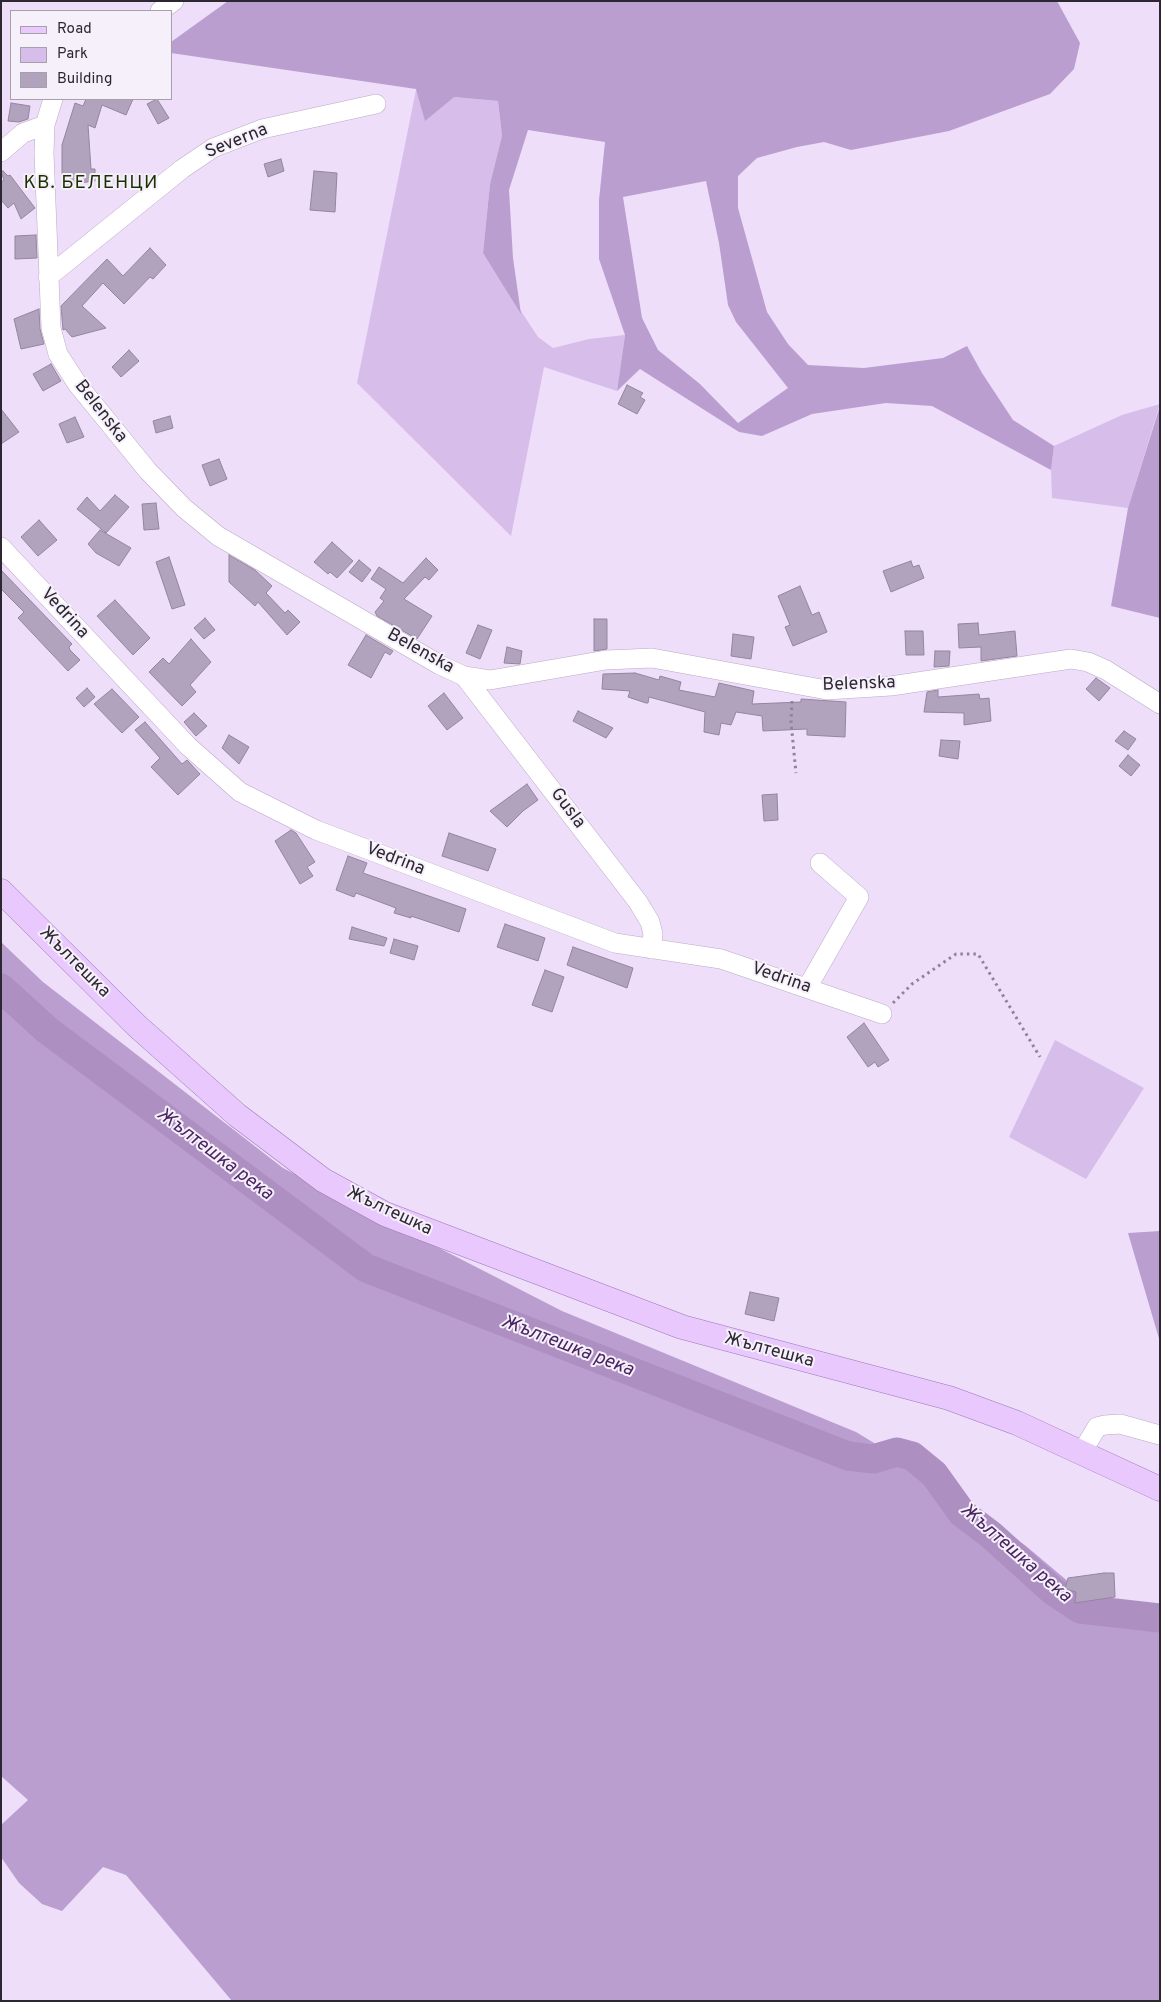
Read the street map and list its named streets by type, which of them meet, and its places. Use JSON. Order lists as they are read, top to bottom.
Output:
{
  "streets": {
    "main road": ["Жълтешка"],
    "street": [
      "Severna",
      "Belenska",
      "Vedrina",
      "Gusla"
    ]
  },
  "crossings": [
    ["Severna", "Belenska"],
    ["Belenska", "Gusla"],
    ["Vedrina", "Gusla"]
  ],
  "districts": ["КВ. БЕЛЕНЦИ"],
  "water": ["Жълтешка река"],
  "legend": ["Road", "Park", "Building"]
}
